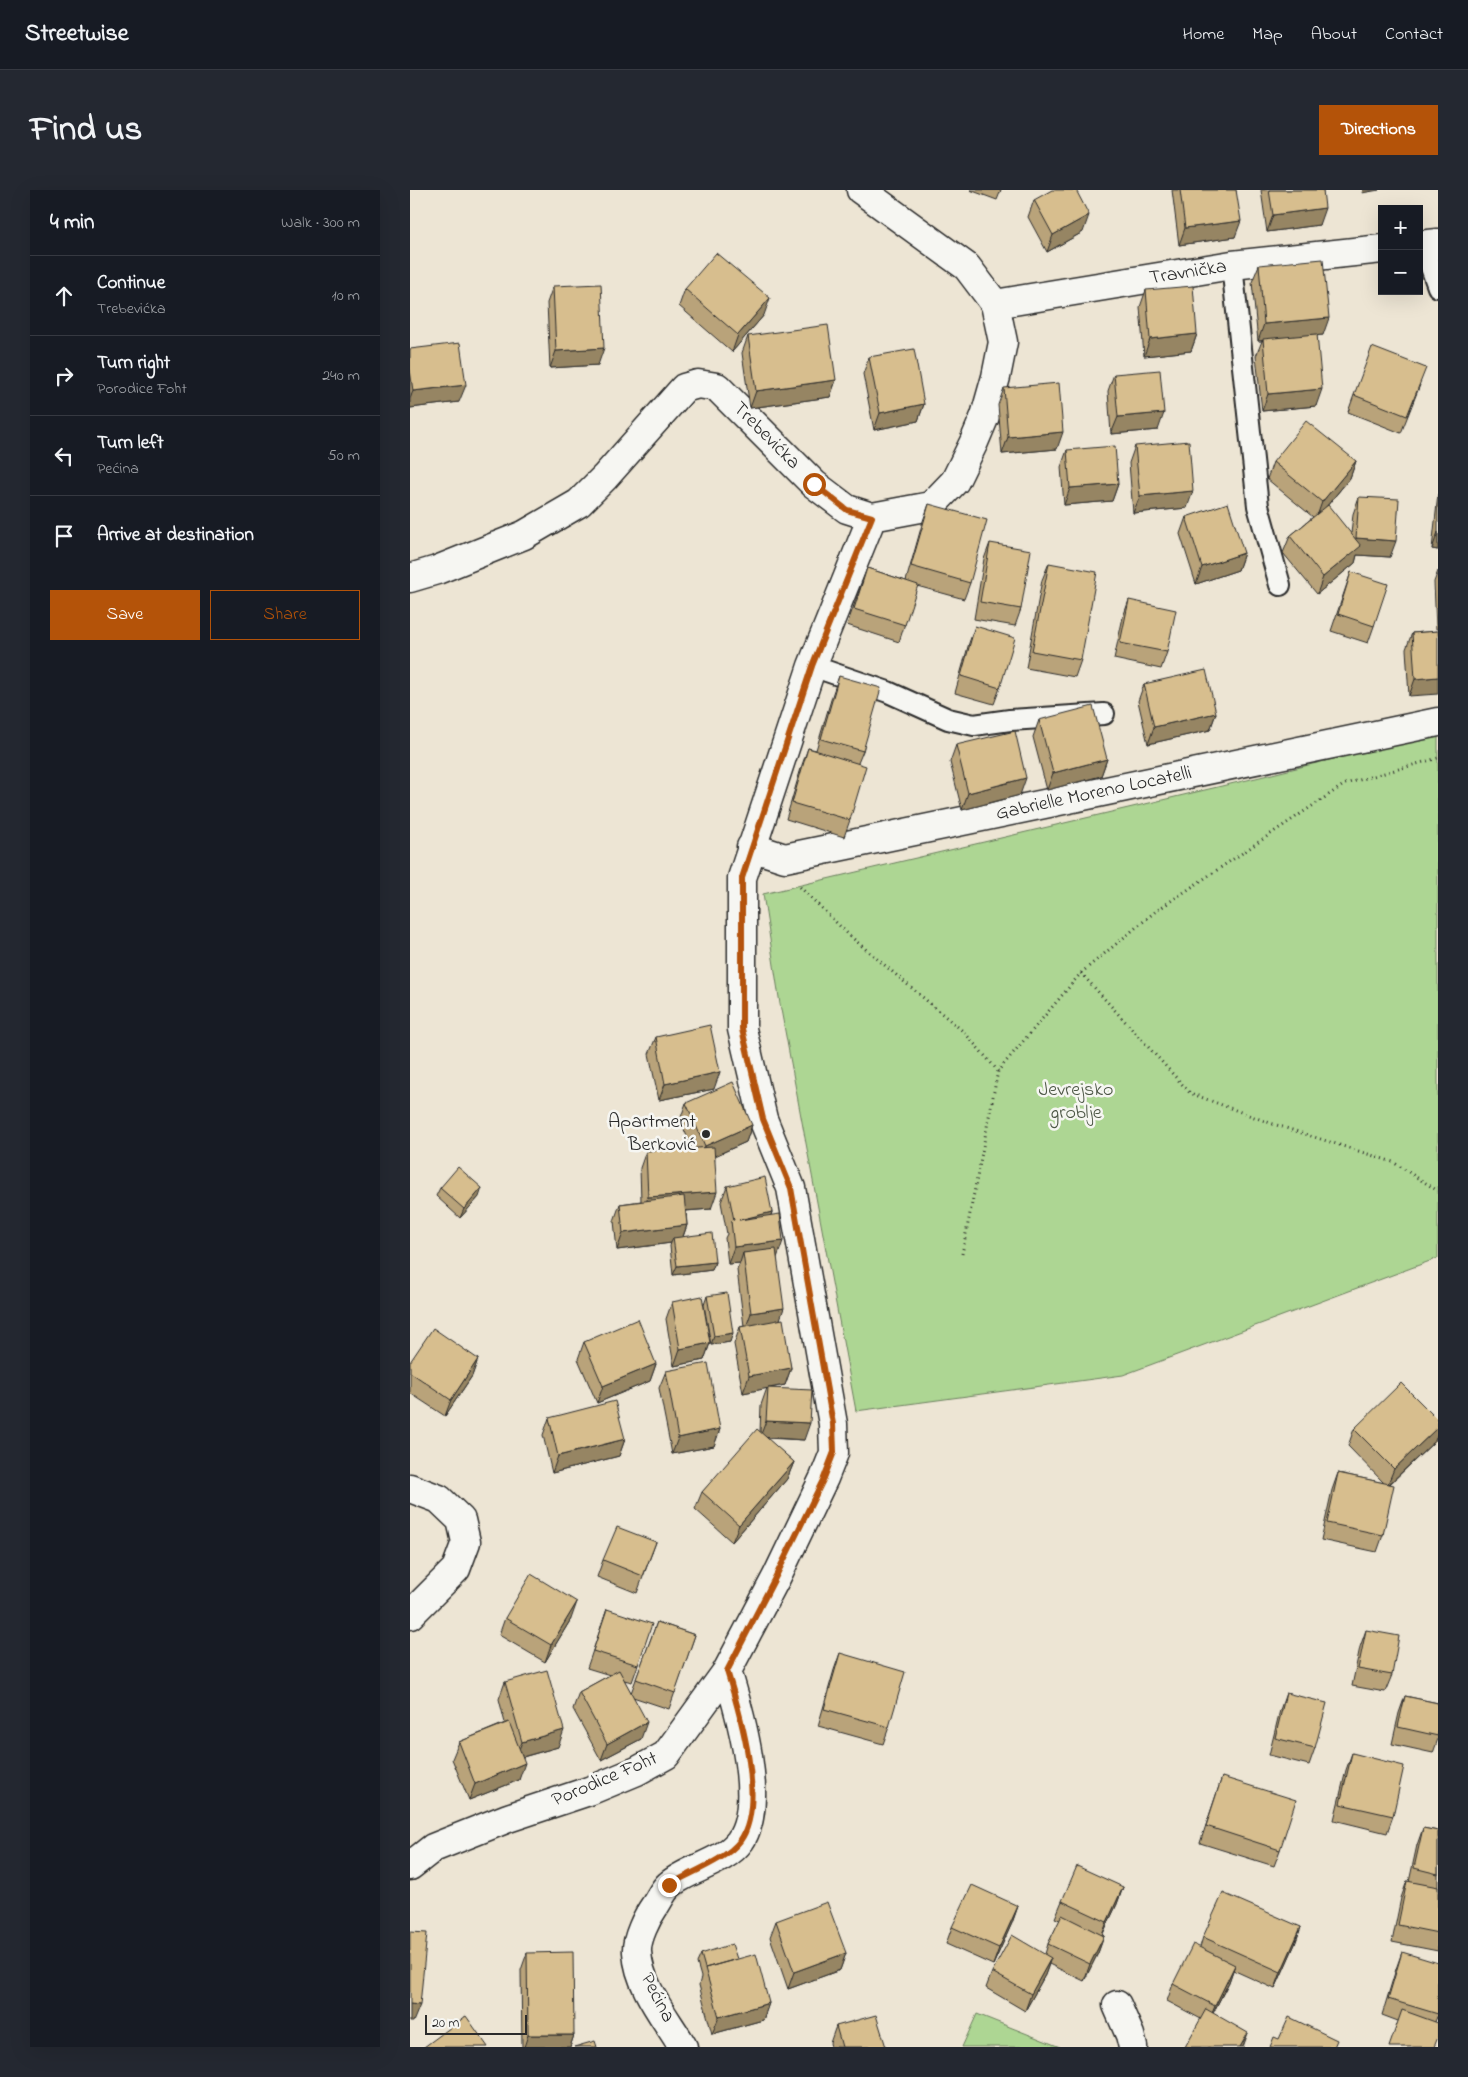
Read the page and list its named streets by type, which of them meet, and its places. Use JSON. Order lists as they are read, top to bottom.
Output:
{
  "streets": {
    "street": [
      "Travnička",
      "Trebevićka",
      "Gabrielle Moreno Locatelli",
      "Porodice Foht",
      "Pećina"
    ]
  },
  "crossings": [
    ["Travnička", "Trebevićka"],
    ["Trebevićka", "Porodice Foht"],
    ["Gabrielle Moreno Locatelli", "Porodice Foht"],
    ["Porodice Foht", "Pećina"]
  ],
  "parks": ["Jevrejsko groblje"],
  "places": ["Apartment Berković"],
  "scale_bar": "20 m",
  "page": {
    "header": "Streetwise",
    "nav": [
      "Home",
      "Map",
      "About",
      "Contact"
    ],
    "title": "Find us",
    "buttons": [
      "Directions",
      ["Save", "Share"]
    ],
    "heading": ["4 min", "Walk · 300 m"],
    "map_buttons": ["+", "−"],
    "list": [
      ["Continue", "Trebevićka", "10 m"],
      ["Turn right", "Porodice Foht", "240 m"],
      ["Turn left", "Pećina", "50 m"],
      "Arrive at destination"
    ],
    "scale": "20 m"
  }
}
